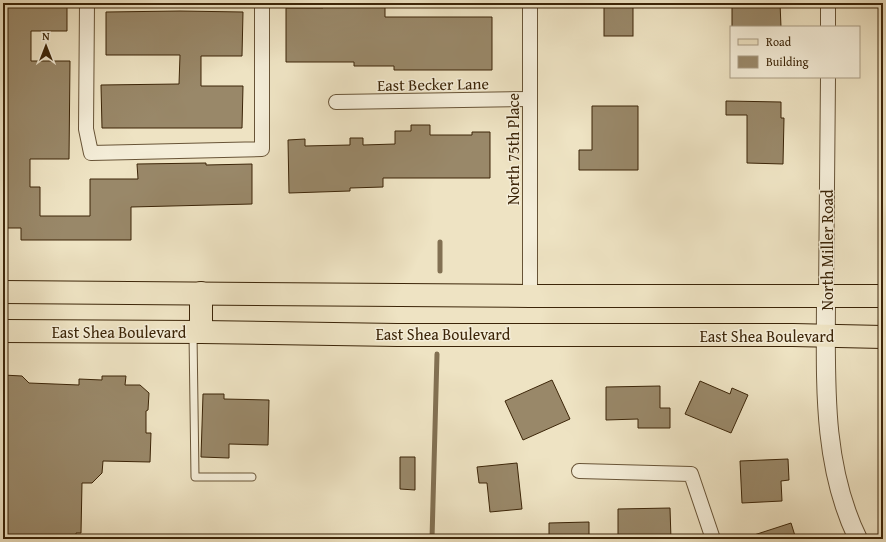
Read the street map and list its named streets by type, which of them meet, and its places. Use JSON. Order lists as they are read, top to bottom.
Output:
{
  "streets": {
    "main road": ["East Shea Boulevard"],
    "street": ["East Becker Lane", "North 75th Place", "North Miller Road"]
  },
  "crossings": [
    ["East Becker Lane", "North 75th Place"],
    ["North Miller Road", "East Shea Boulevard"]
  ],
  "legend": ["Road", "Building"],
  "north": "top"
}
